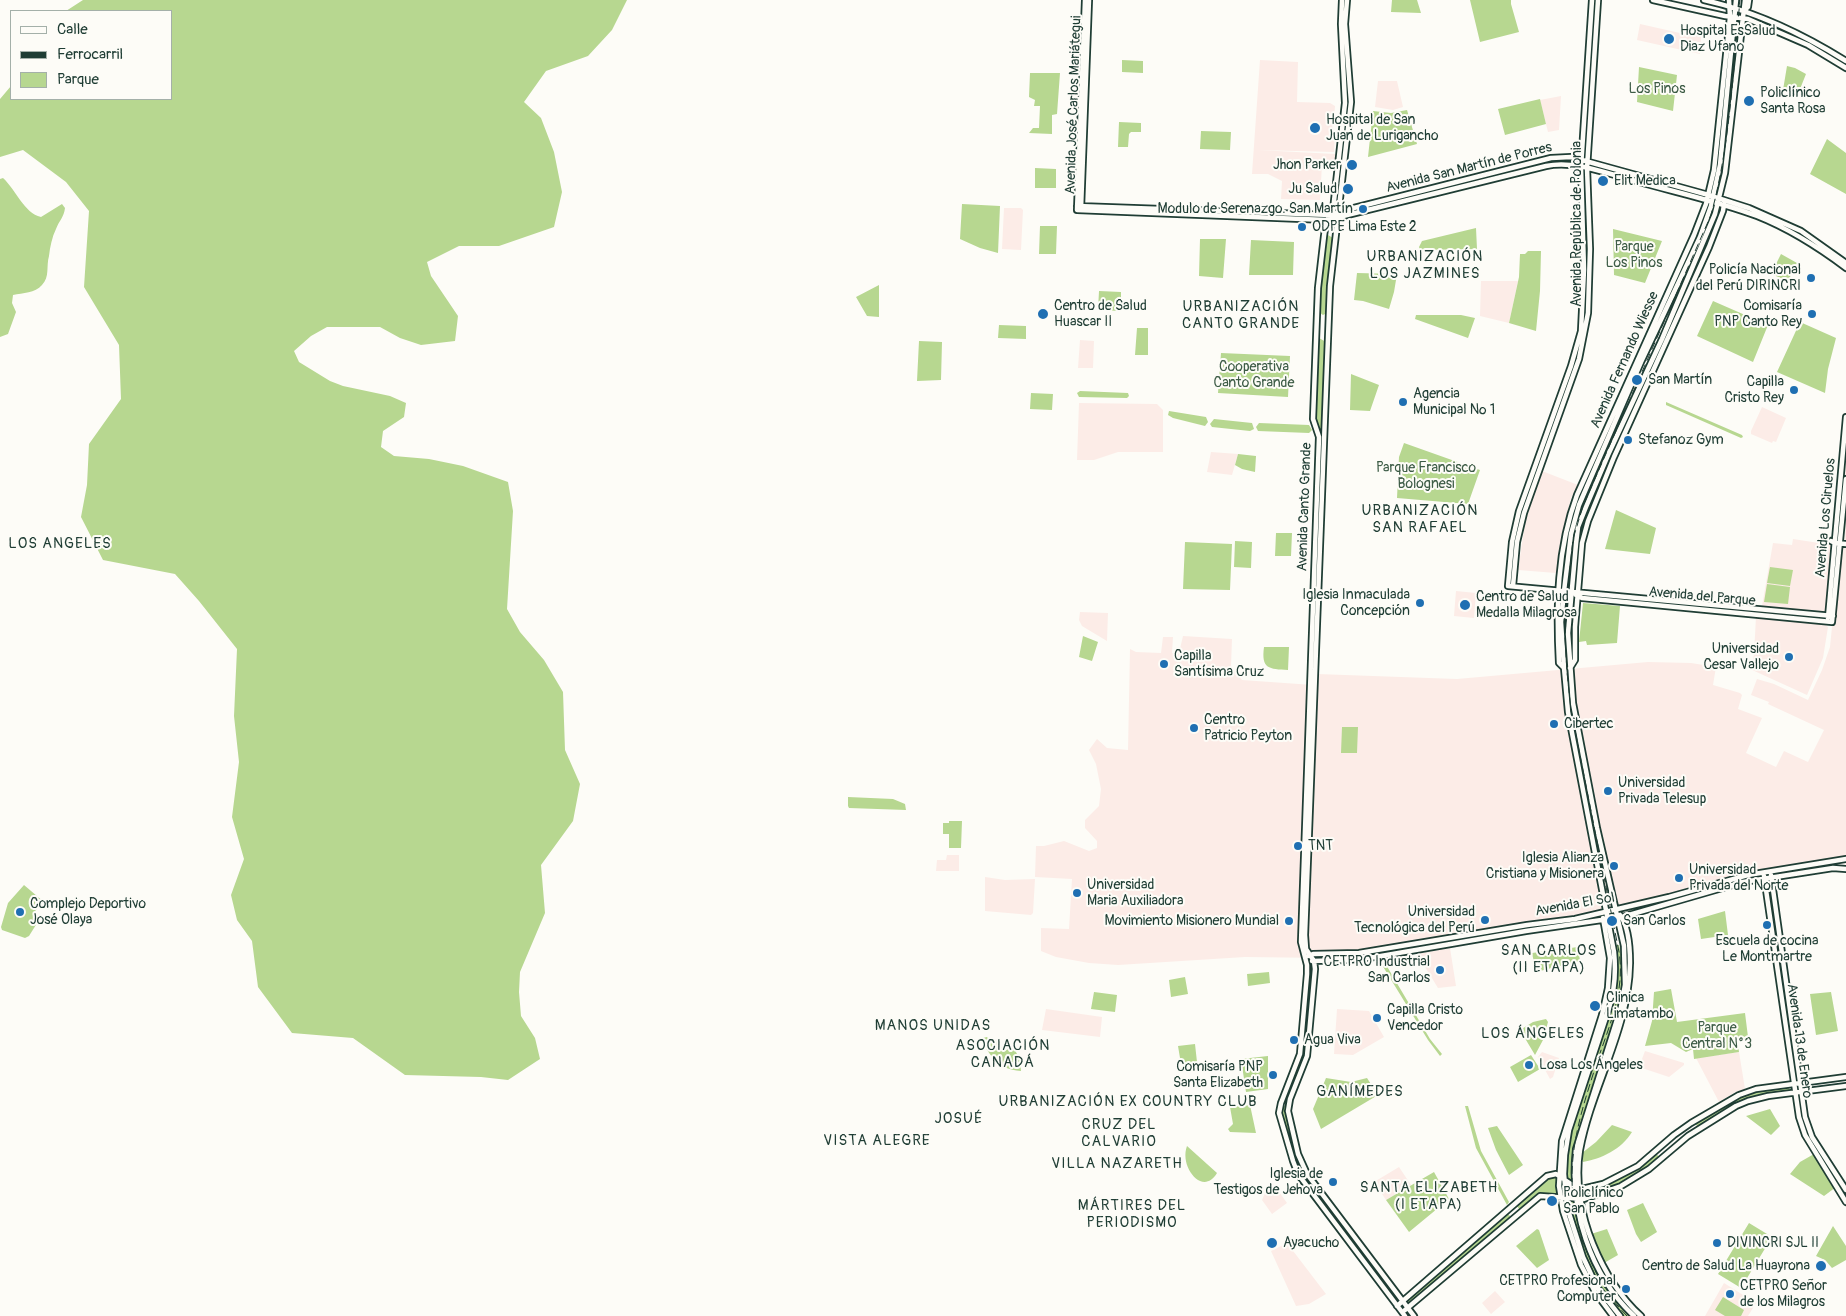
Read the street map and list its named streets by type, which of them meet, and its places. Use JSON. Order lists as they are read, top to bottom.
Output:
{
  "streets": {
    "main road": [
      "Avenida José Carlos Mariátegui",
      "Avenida San Martín de Porres",
      "Avenida República de Polonia",
      "Avenida Fernando Wiesse",
      "Avenida Canto Grande",
      "Avenida Los Ciruelos",
      "Avenida del Parque",
      "Avenida El Sol",
      "Avenida 13 de Enero"
    ]
  },
  "crossings": [
    ["Avenida José Carlos Mariátegui", "Avenida San Martín de Porres"],
    ["Avenida San Martín de Porres", "Avenida República de Polonia"],
    ["Avenida San Martín de Porres", "Avenida Fernando Wiesse"],
    ["Avenida San Martín de Porres", "Avenida Canto Grande"],
    ["Avenida República de Polonia", "Avenida del Parque"],
    ["Avenida Fernando Wiesse", "Avenida del Parque"],
    ["Avenida Fernando Wiesse", "Avenida El Sol"],
    ["Avenida Canto Grande", "Avenida El Sol"],
    ["Avenida Los Ciruelos", "Avenida del Parque"],
    ["Avenida El Sol", "Avenida 13 de Enero"]
  ],
  "districts": [
    "URBANIZACIÓN LOS JAZMINES",
    "URBANIZACIÓN CANTO GRANDE",
    "URBANIZACIÓN SAN RAFAEL",
    "LOS ANGELES",
    "SAN CARLOS (II ETAPA)",
    "MANOS UNIDAS",
    "LOS ÁNGELES",
    "ASOCIACIÓN CANADÁ",
    "GANÍMEDES",
    "URBANIZACIÓN EX COUNTRY CLUB",
    "JOSUÉ",
    "CRUZ DEL CALVARIO",
    "VISTA ALEGRE",
    "VILLA NAZARETH",
    "SANTA ELIZABETH (I ETAPA)",
    "MÁRTIRES DEL PERIODISMO"
  ],
  "parks": [
    "Los Pinos",
    "Parque Los Pinos",
    "Cooperativa Canto Grande",
    "Parque Francisco Bolognesi",
    "Parque Central N°3"
  ],
  "places": [
    "Hospital EsSalud Diaz Ufano",
    "Policlínico Santa Rosa",
    "Hospital de San Juan de Lurigancho",
    "Jhon Parker",
    "Elit Medica",
    "Ju Salud",
    "Modulo de Serenazgo. San Martín",
    "ODPE Lima Este 2",
    "Policía Nacional del Perú DIRINCRI",
    "Centro de Salud Huascar II",
    "Comisaría PNP Canto Rey",
    "San Martín",
    "Capilla Cristo Rey",
    "Agencia Municipal Nº 1",
    "Stefanoz Gym",
    "Iglesia Inmaculada Concepción",
    "Centro de Salud Medalla Milagrosa",
    "Universidad Cesar Vallejo",
    "Capilla Santísima Cruz",
    "Cibertec",
    "Centro Patricio Peyton",
    "Universidad Privada Telesup",
    "TNT",
    "Iglesia Alianza Cristiana y Misionera",
    "Universidad Privada del Norte",
    "Universidad Maria Auxiliadora",
    "Complejo Deportivo José Olaya",
    "Universidad Tecnológica del Perú",
    "Movimiento Misionero Mundial",
    "San Carlos",
    "Escuela de cocina Le Montmartre",
    "CETPRO Industrial San Carlos",
    "Clinica Limatambo",
    "Capilla Cristo Vencedor",
    "Agua Viva",
    "Losa Los Ángeles",
    "Comisaría PNP Santa Elizabeth",
    "Iglesia de Testigos de Jehova",
    "Policlínico San Pablo",
    "Ayacucho",
    "DIVINCRI SJL II",
    "Centro de Salud La Huayrona",
    "CETPRO Profesional Computer",
    "CETPRO Señor de los Milagros"
  ],
  "legend": ["Calle", "Ferrocarril", "Parque"]
}
